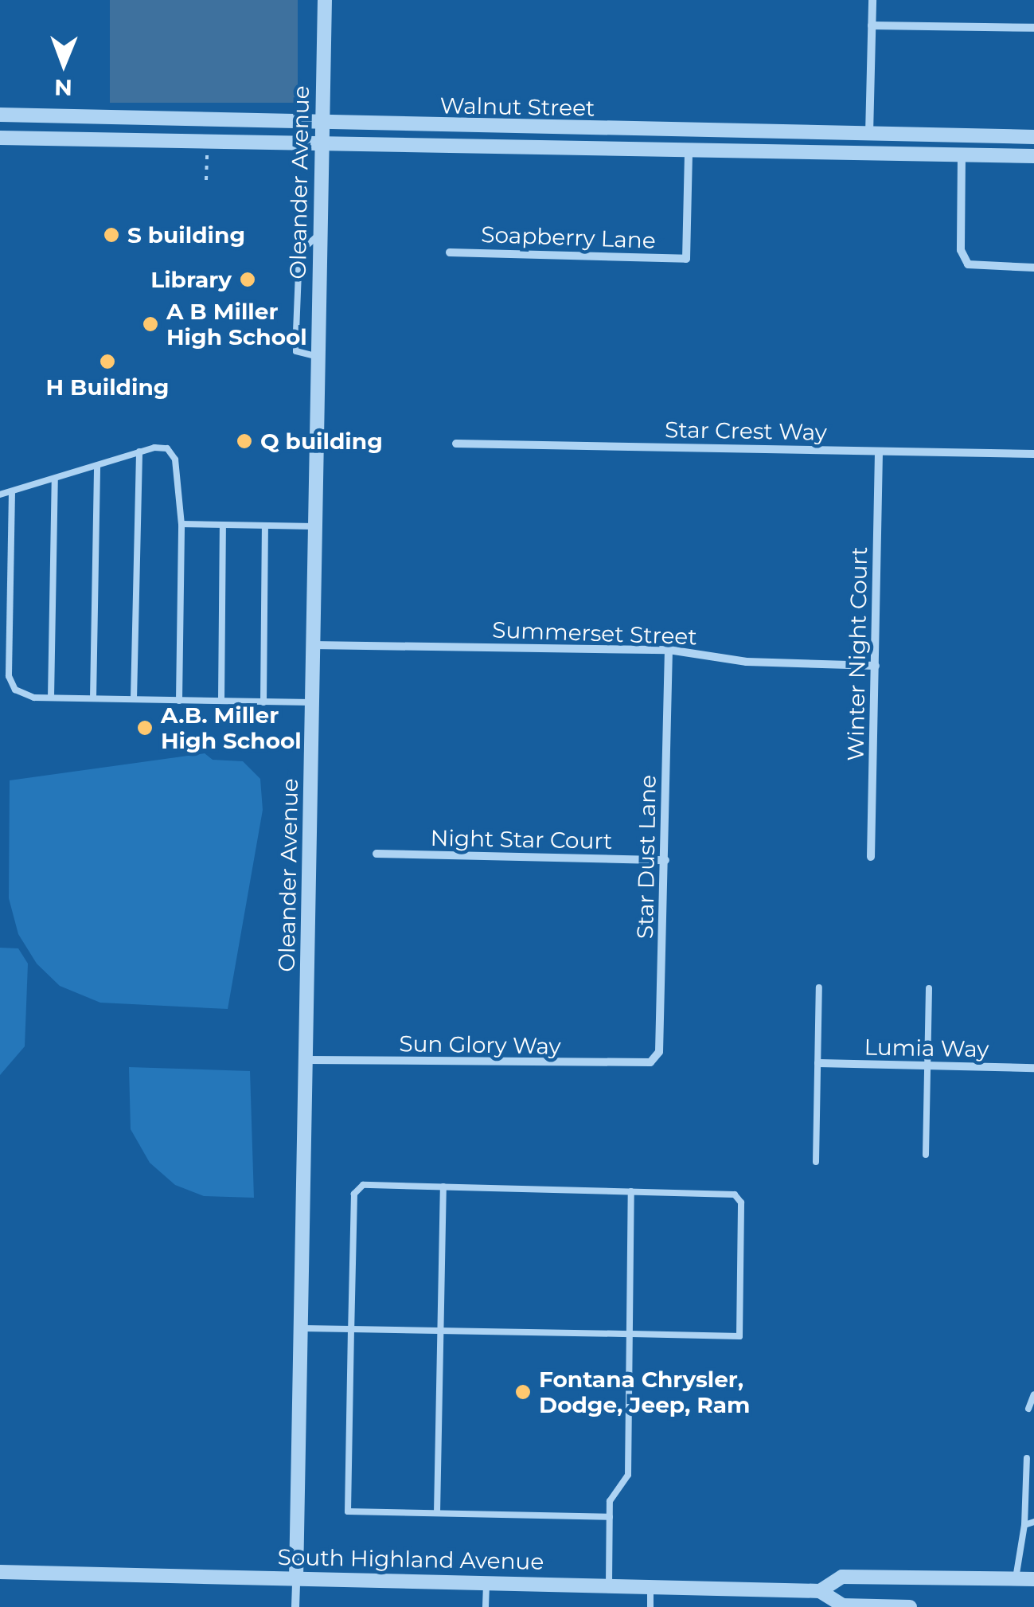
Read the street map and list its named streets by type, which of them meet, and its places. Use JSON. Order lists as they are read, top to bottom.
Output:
{
  "streets": {
    "street": [
      "Walnut Street",
      "Oleander Avenue",
      "Soapberry Lane",
      "Star Crest Way",
      "Summerset Street",
      "Winter Night Court",
      "Night Star Court",
      "Star Dust Lane",
      "Sun Glory Way",
      "Lumia Way",
      "South Highland Avenue"
    ]
  },
  "crossings": [
    ["Walnut Street", "Oleander Avenue"],
    ["Walnut Street", "Soapberry Lane"],
    ["Oleander Avenue", "Summerset Street"],
    ["Oleander Avenue", "Sun Glory Way"],
    ["Oleander Avenue", "South Highland Avenue"],
    ["Star Crest Way", "Winter Night Court"],
    ["Summerset Street", "Winter Night Court"],
    ["Summerset Street", "Star Dust Lane"],
    ["Night Star Court", "Star Dust Lane"],
    ["Star Dust Lane", "Sun Glory Way"]
  ],
  "places": [
    "S building",
    "Library",
    "A B Miller High School",
    "H Building",
    "Q building",
    "A.B. Miller High School",
    "Fontana Chrysler, Dodge, Jeep, Ram"
  ],
  "north": "bottom"
}
